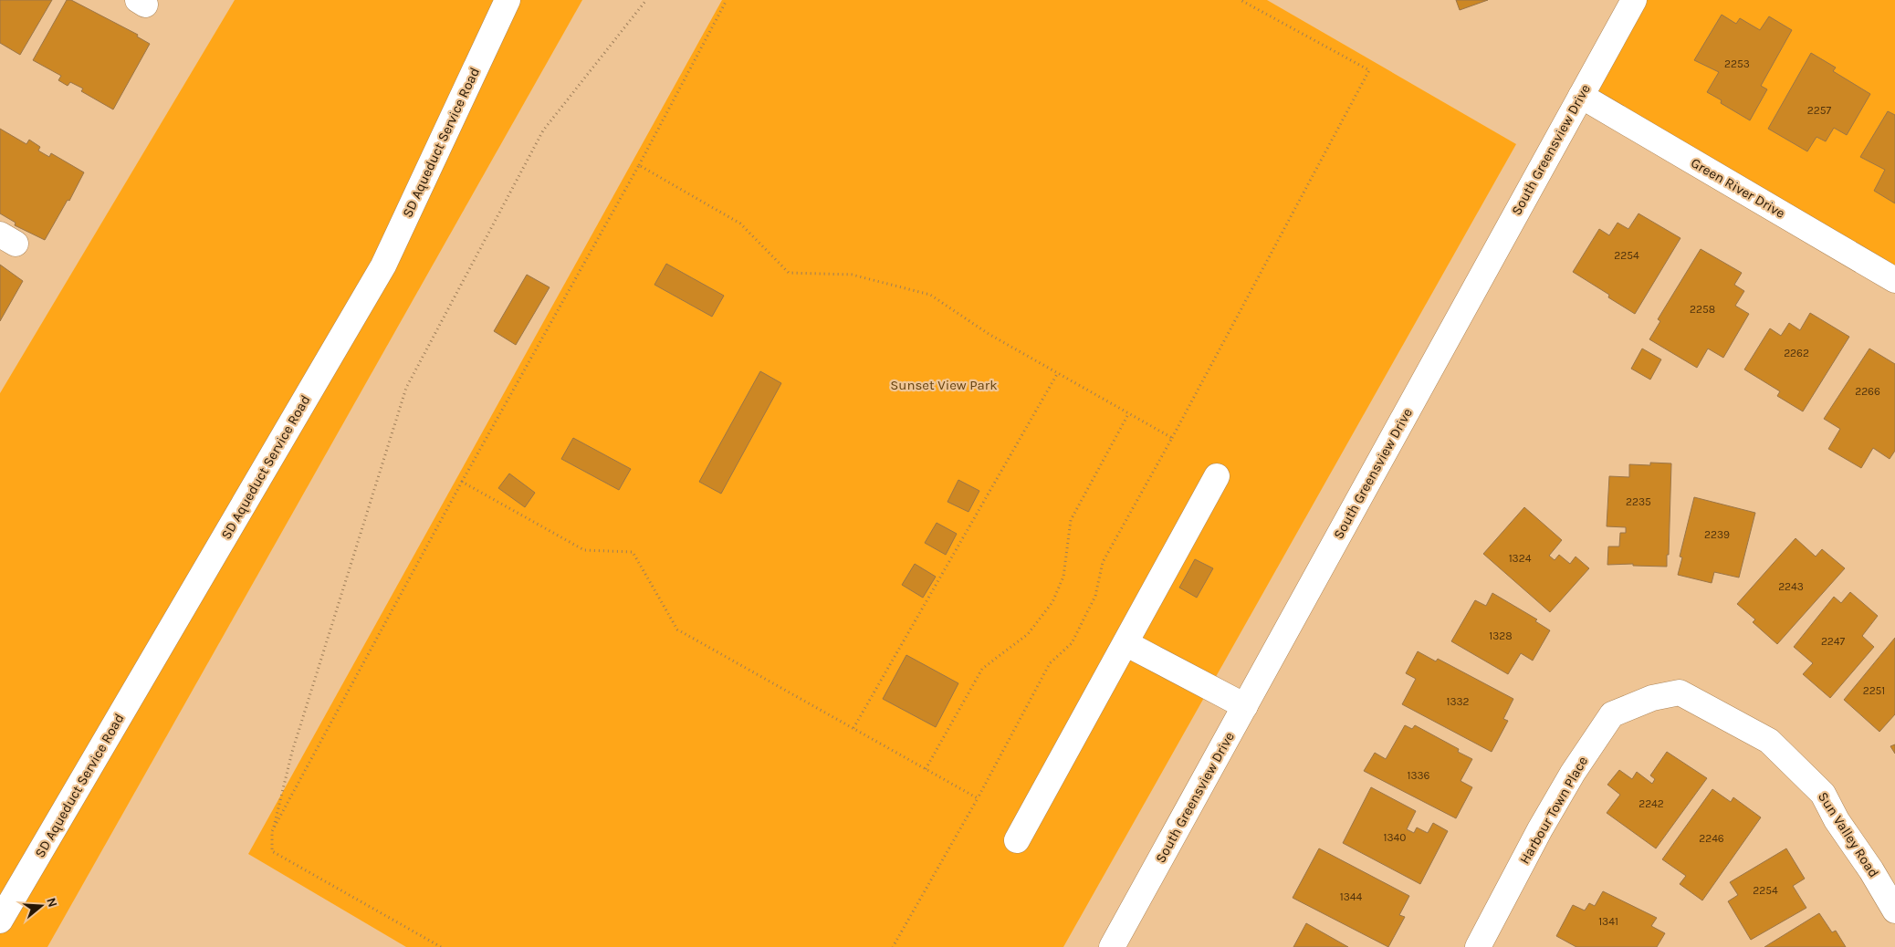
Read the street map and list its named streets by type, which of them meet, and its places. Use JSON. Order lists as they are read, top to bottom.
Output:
{
  "streets": {
    "street": [
      "SD Aqueduct Service Road",
      "South Greensview Drive",
      "Green River Drive",
      "Harbour Town Place",
      "Sun Valley Road"
    ]
  },
  "crossings": [
    ["South Greensview Drive", "Green River Drive"],
    ["Harbour Town Place", "Sun Valley Road"]
  ],
  "parks": ["Sunset View Park"],
  "house_numbers": [
    "2253",
    "2257",
    "2254",
    "2258",
    "2262",
    "2266",
    "2235",
    "2239",
    "1324",
    "2243",
    "1328",
    "2247",
    "2251",
    "1332",
    "1336",
    "2242",
    "1340",
    "2246",
    "2254",
    "1344",
    "1341"
  ],
  "north": "right"
}
